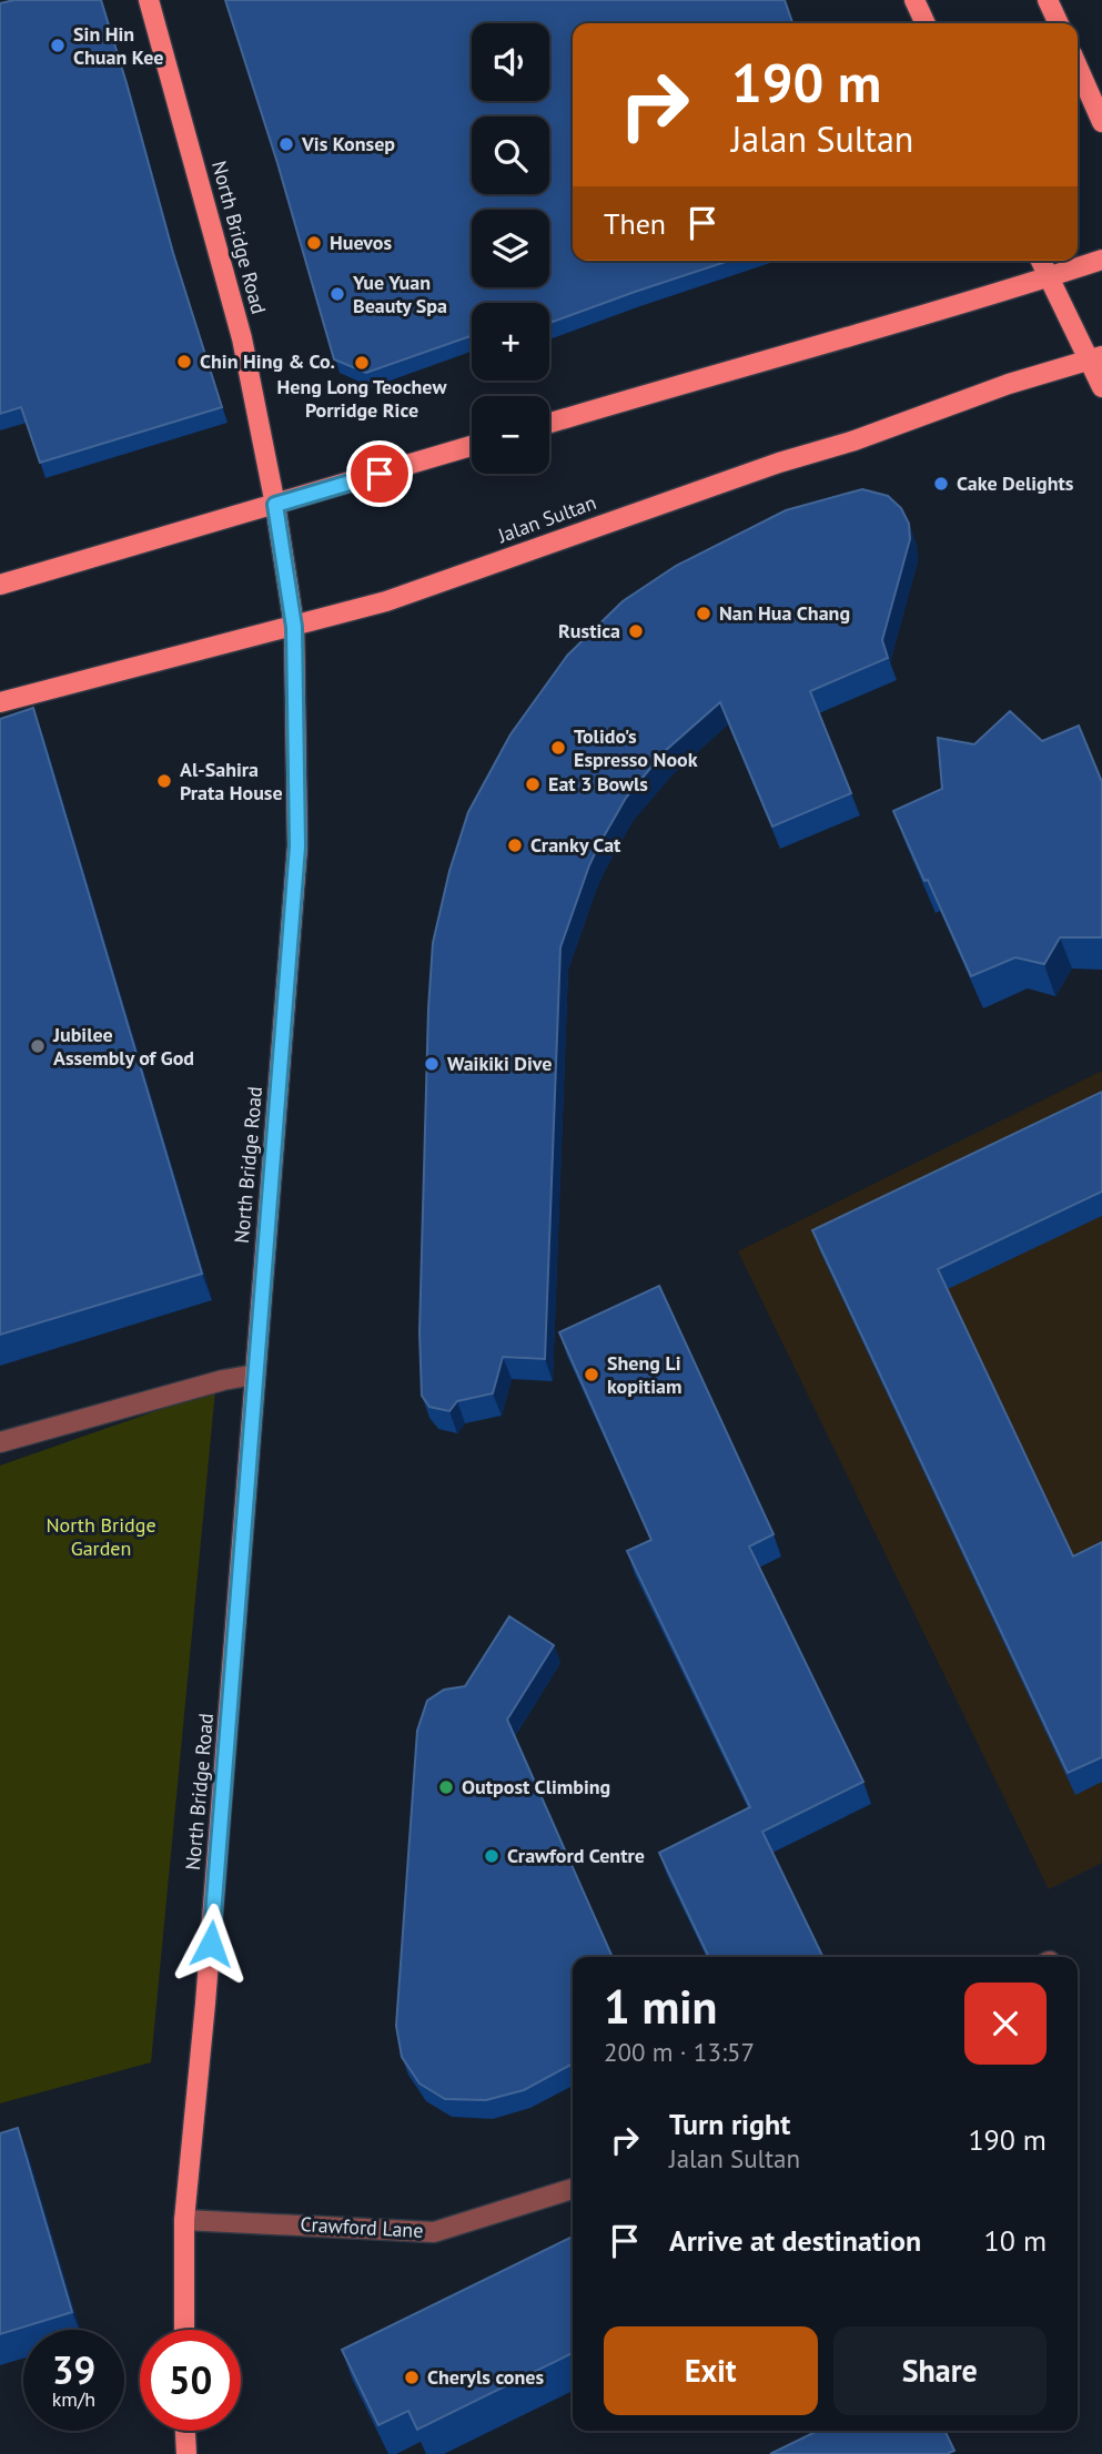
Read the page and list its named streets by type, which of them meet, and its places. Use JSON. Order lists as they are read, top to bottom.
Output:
{
  "streets": {
    "main road": ["North Bridge Road", "Jalan Sultan"],
    "lane": ["Crawford Lane"]
  },
  "crossings": [
    ["North Bridge Road", "Jalan Sultan"],
    ["North Bridge Road", "Crawford Lane"]
  ],
  "parks": ["North Bridge Garden"],
  "places": [
    "Sin Hin Chuan Kee",
    "Vis Konsep",
    "Huevos",
    "Yue Yuan Beauty Spa",
    "Chin Hing & Co.",
    "Heng Long Teochew Porridge Rice",
    "Cake Delights",
    "Nan Hua Chang",
    "Rustica",
    "Tolido's Espresso Nook",
    "Al-Sahira Prata House",
    "Eat 3 Bowls",
    "Cranky Cat",
    "Jubilee Assembly of God",
    "Waikiki Dive",
    "Sheng Li kopitiam",
    "Outpost Climbing",
    "Crawford Centre",
    "Cheryls cones"
  ],
  "page": {
    "map_buttons": ["+", "−"],
    "turn": ["190 m", "Jalan Sultan"],
    "then": "Then",
    "heading": ["1 min", "200 m · 13:57"],
    "list": [
      {
        "name": "Turn right",
        "note": "Jalan Sultan",
        "value": "190 m"
      },
      {
        "name": "Arrive at destination",
        "value": "10 m"
      }
    ],
    "buttons": ["Exit", "Share"],
    "speed": "39 km/h",
    "limit": "50"
  }
}
